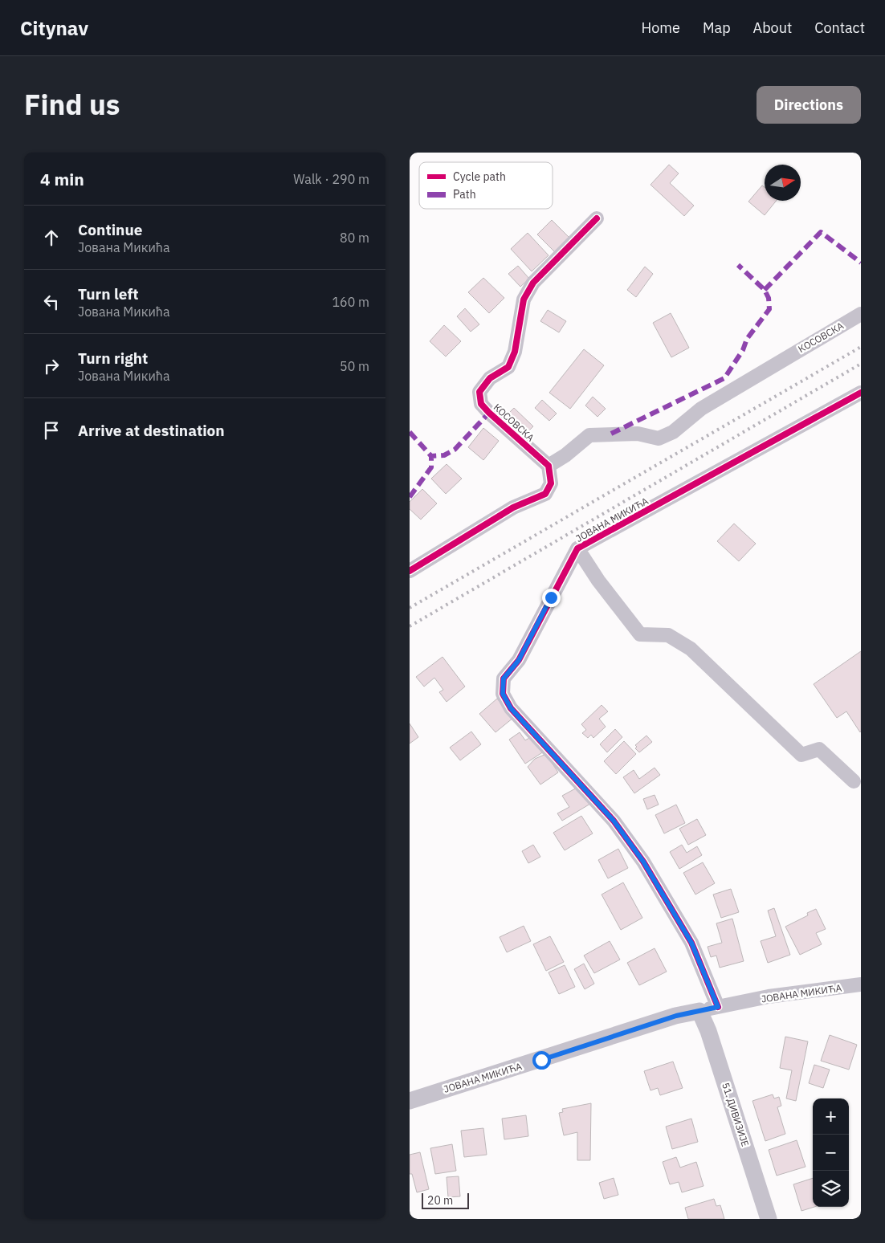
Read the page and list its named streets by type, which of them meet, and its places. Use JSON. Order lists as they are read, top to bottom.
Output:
{
  "streets": {
    "street": ["КОСОВСКА", "ЈОВАНА МИКИЋА", "51. ДИВИЗИЈЕ"]
  },
  "crossings": [
    ["ЈОВАНА МИКИЋА", "51. ДИВИЗИЈЕ"]
  ],
  "legend": ["Cycle path", "Path"],
  "scale_bar": "20 m",
  "north": "right",
  "page": {
    "header": "Citynav",
    "nav": [
      "Home",
      "Map",
      "About",
      "Contact"
    ],
    "title": "Find us",
    "buttons": "Directions",
    "heading": ["4 min", "Walk · 290 m"],
    "list": [
      ["Continue", "Јована Микића", "80 m"],
      ["Turn left", "Јована Микића", "160 m"],
      ["Turn right", "Јована Микића", "50 m"],
      "Arrive at destination"
    ],
    "map_buttons": ["+", "−"],
    "scale": "20 m"
  }
}
